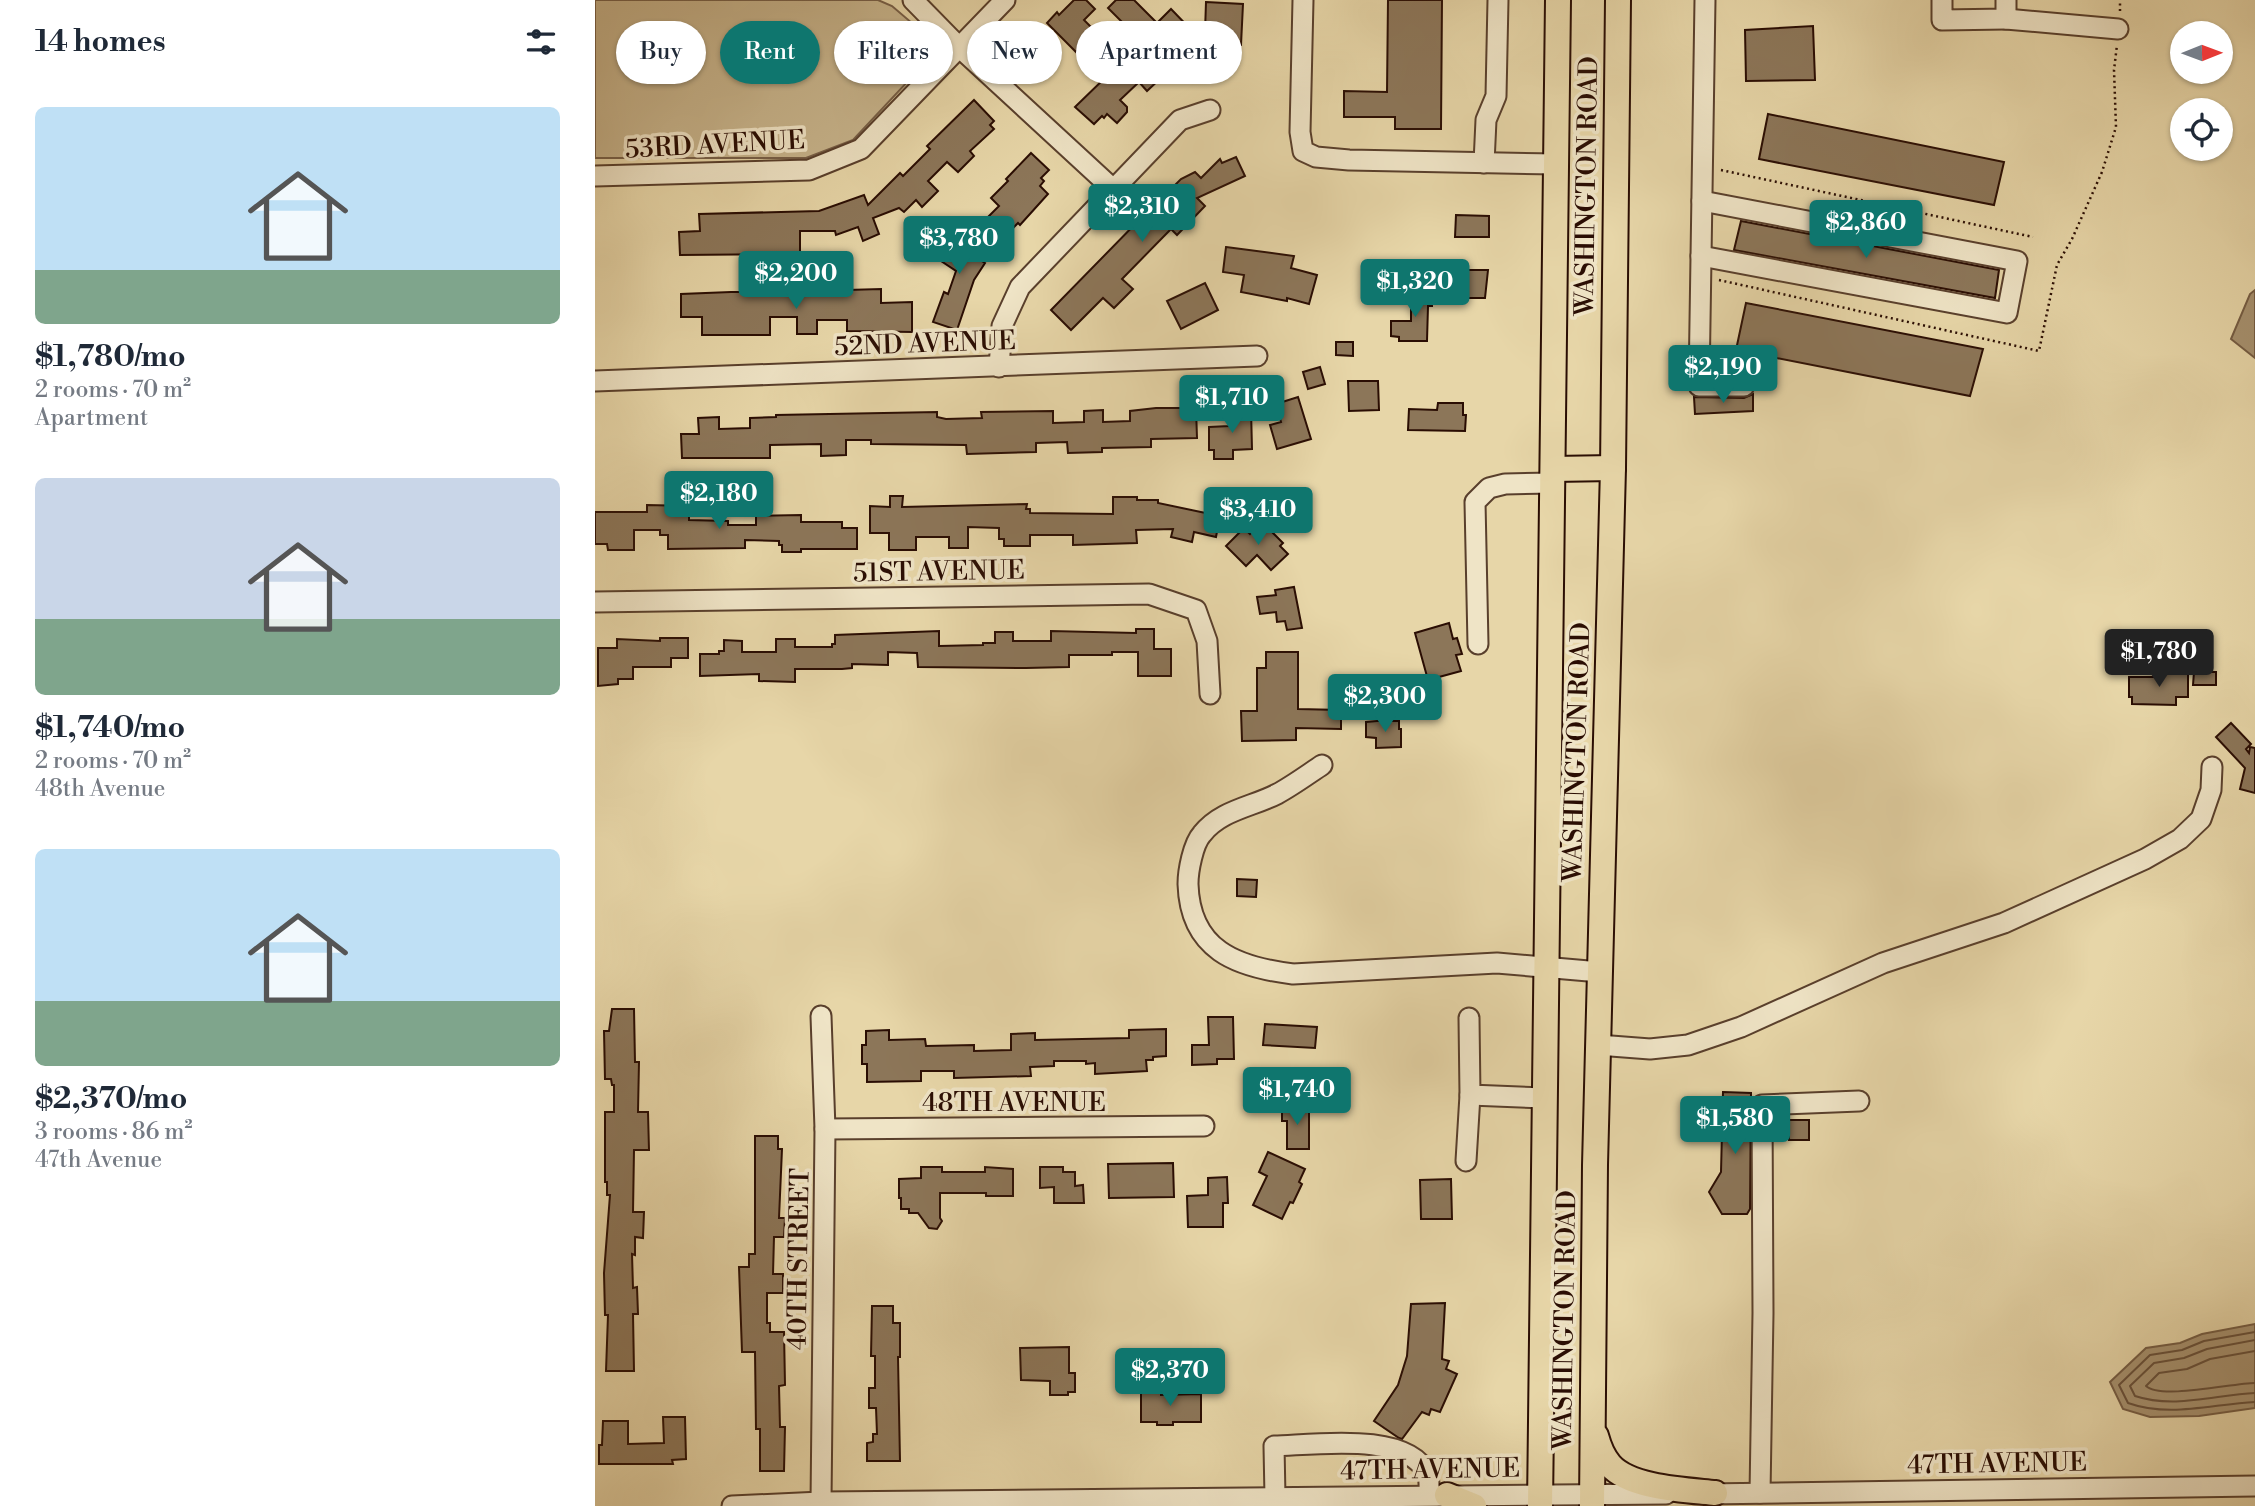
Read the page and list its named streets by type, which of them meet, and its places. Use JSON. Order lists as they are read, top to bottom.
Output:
{
  "streets": {
    "main road": ["WASHINGTON ROAD"],
    "street": [
      "53RD AVENUE",
      "52ND AVENUE",
      "51ST AVENUE",
      "48TH AVENUE",
      "40TH STREET",
      "47TH AVENUE"
    ]
  },
  "crossings": [
    ["WASHINGTON ROAD", "47TH AVENUE"],
    ["48TH AVENUE", "40TH STREET"],
    ["40TH STREET", "47TH AVENUE"]
  ],
  "north": "right",
  "page": {
    "heading": "14 homes",
    "chip": [
      "Buy",
      "Rent",
      "Filters",
      "New",
      "Apartment"
    ],
    "list": [
      {
        "name": "$1,780/mo",
        "note": "2 rooms · 70 m² · Apartment"
      },
      {
        "name": "$1,740/mo",
        "note": "2 rooms · 70 m² · 48th Avenue"
      },
      {
        "name": "$2,370/mo",
        "note": "3 rooms · 86 m² · 47th Avenue"
      }
    ],
    "price": [
      "$2,310",
      "$2,860",
      "$3,780",
      "$2,200",
      "$1,320",
      "$2,190",
      "$1,710",
      "$2,180",
      "$3,410",
      "$1,780",
      "$2,300",
      "$1,740",
      "$1,580",
      "$2,370"
    ]
  }
}
